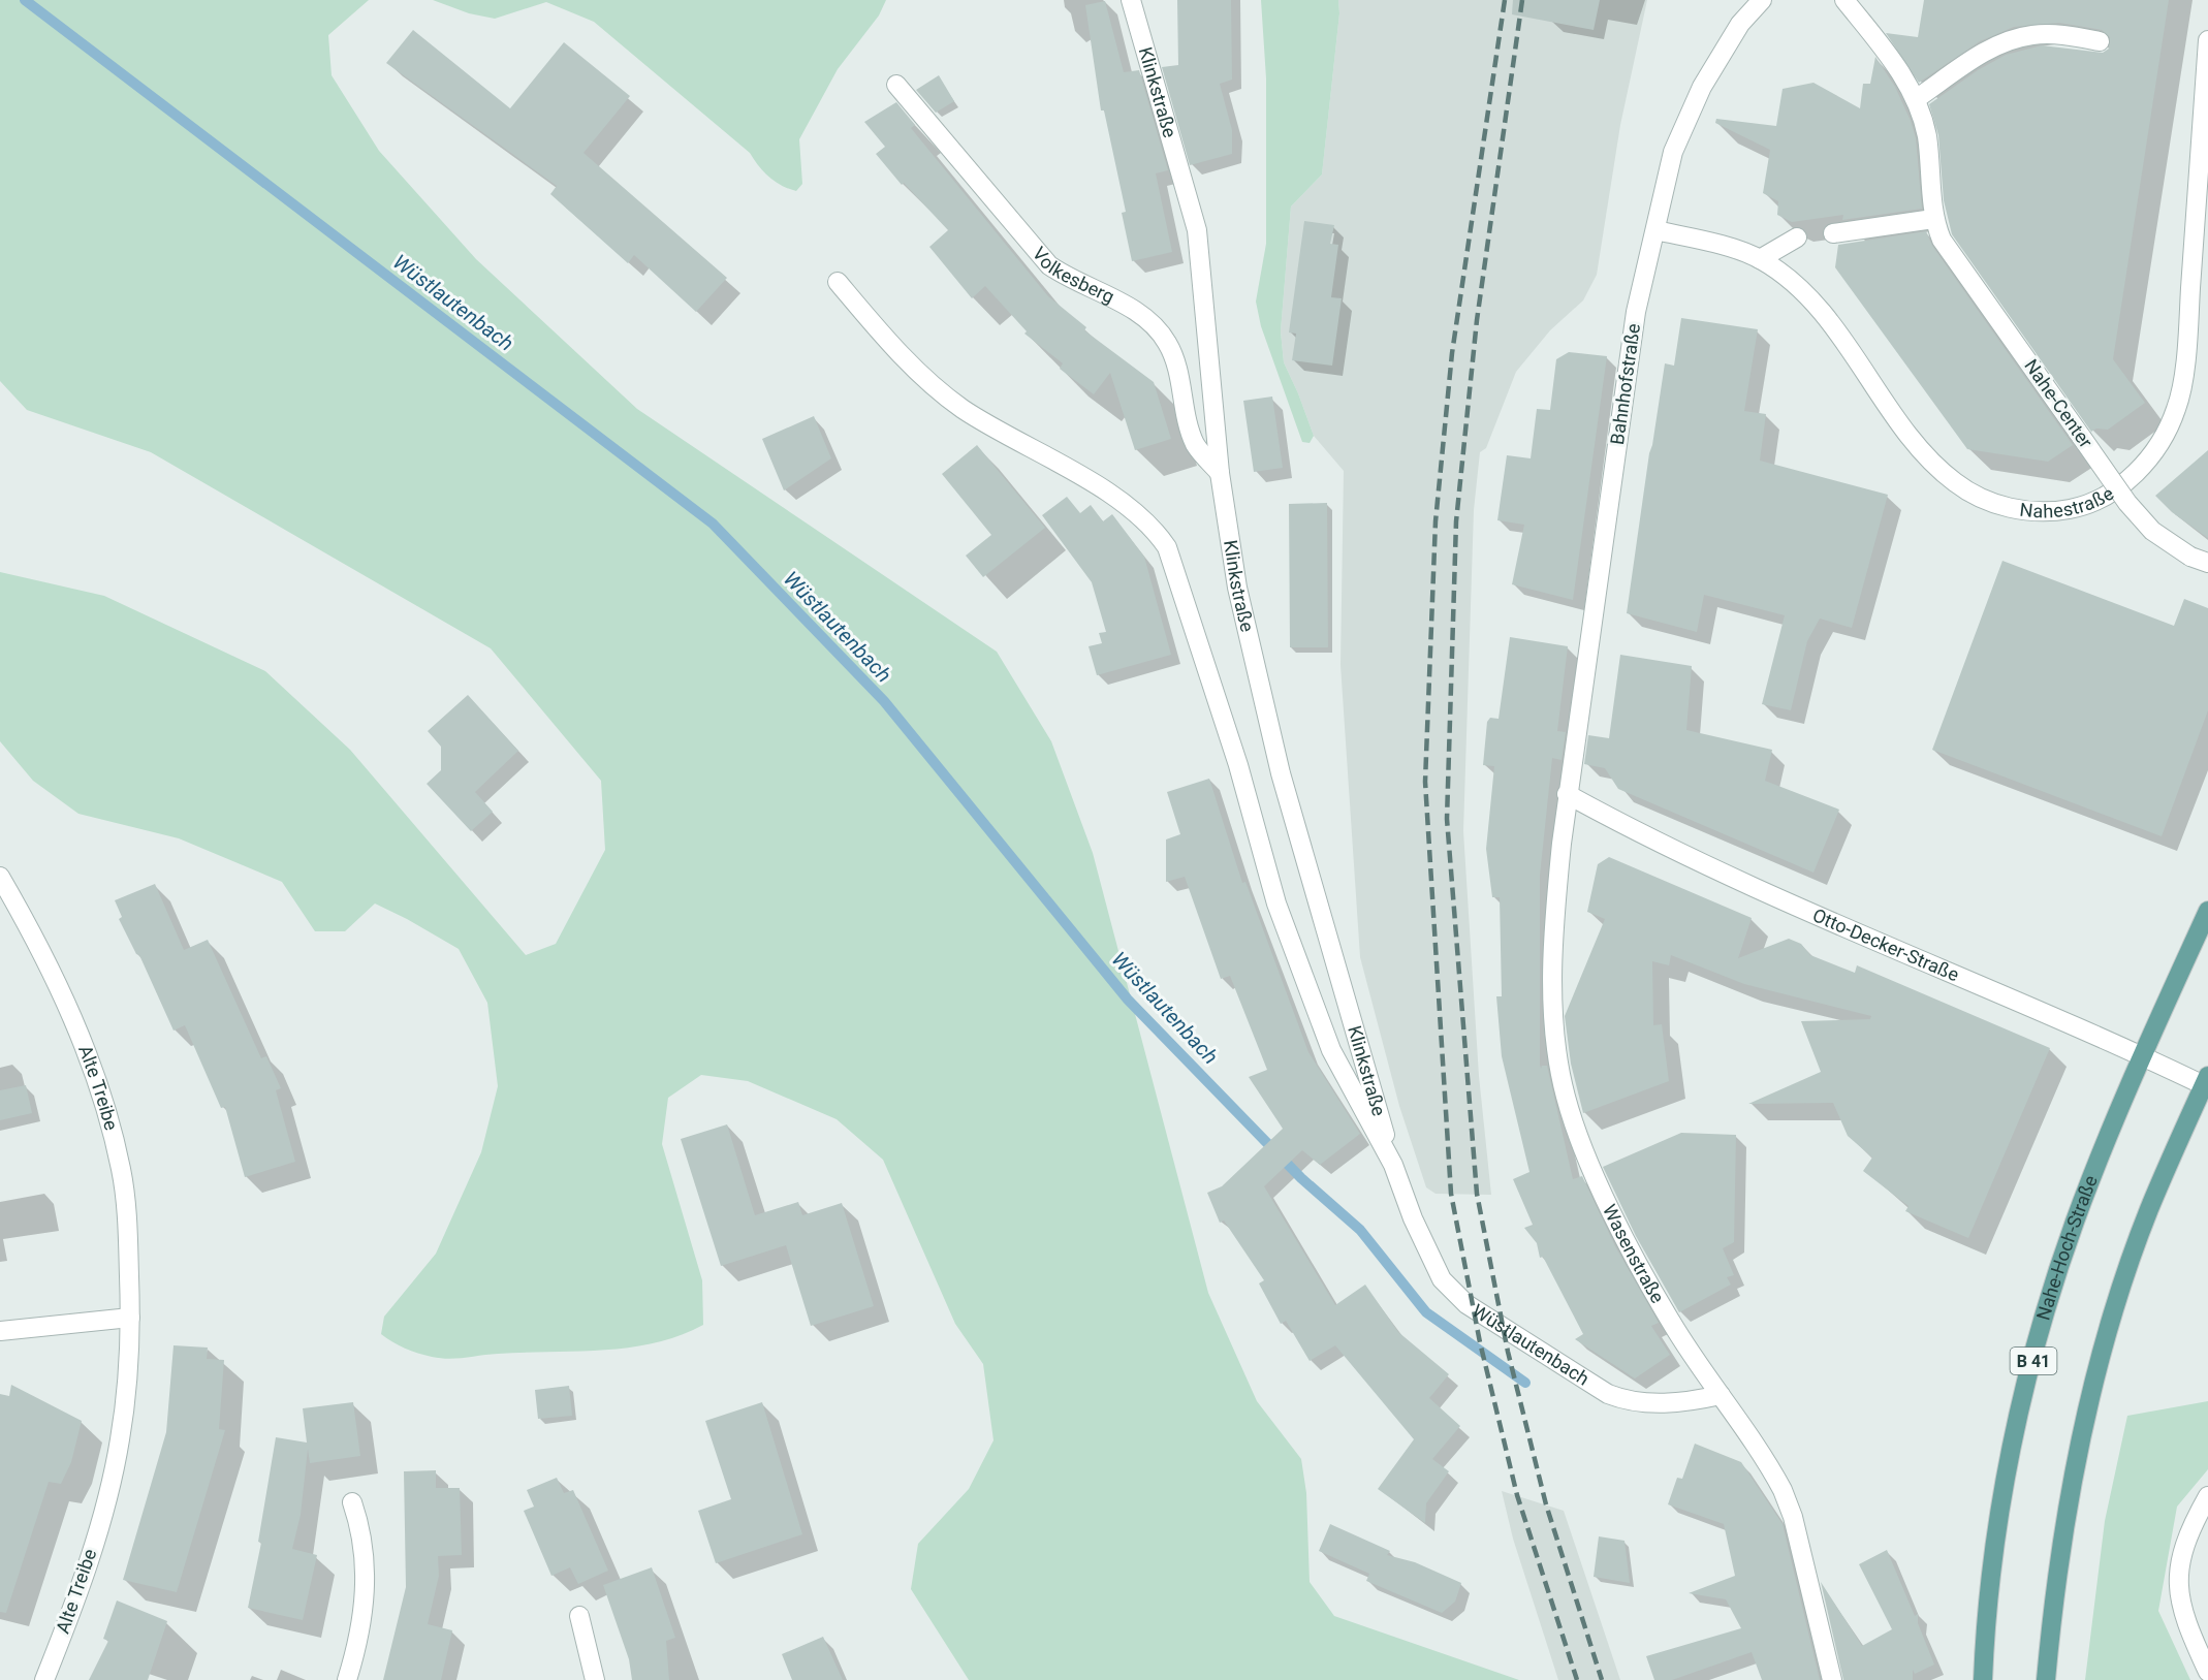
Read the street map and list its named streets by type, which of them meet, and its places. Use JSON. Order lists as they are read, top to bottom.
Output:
{
  "streets": {
    "main road": ["Nahe-Hoch-Straße", "B 41"],
    "street": [
      "Klinkstraße",
      "Volkesberg",
      "Bahnhofstraße",
      "Nahe-Center",
      "Nahestraße",
      "Otto-Decker-Straße",
      "Alte Treibe",
      "Wasenstraße",
      "Wüstlautenbach"
    ]
  },
  "crossings": [
    ["Klinkstraße", "Volkesberg"],
    ["Klinkstraße", "Wüstlautenbach"],
    ["Bahnhofstraße", "Nahestraße"],
    ["Bahnhofstraße", "Otto-Decker-Straße"],
    ["Bahnhofstraße", "Wasenstraße"],
    ["Otto-Decker-Straße", "Nahe-Hoch-Straße"],
    ["Otto-Decker-Straße", "Wasenstraße"],
    ["Wasenstraße", "Wüstlautenbach"]
  ],
  "water": ["Wüstlautenbach"]
}
